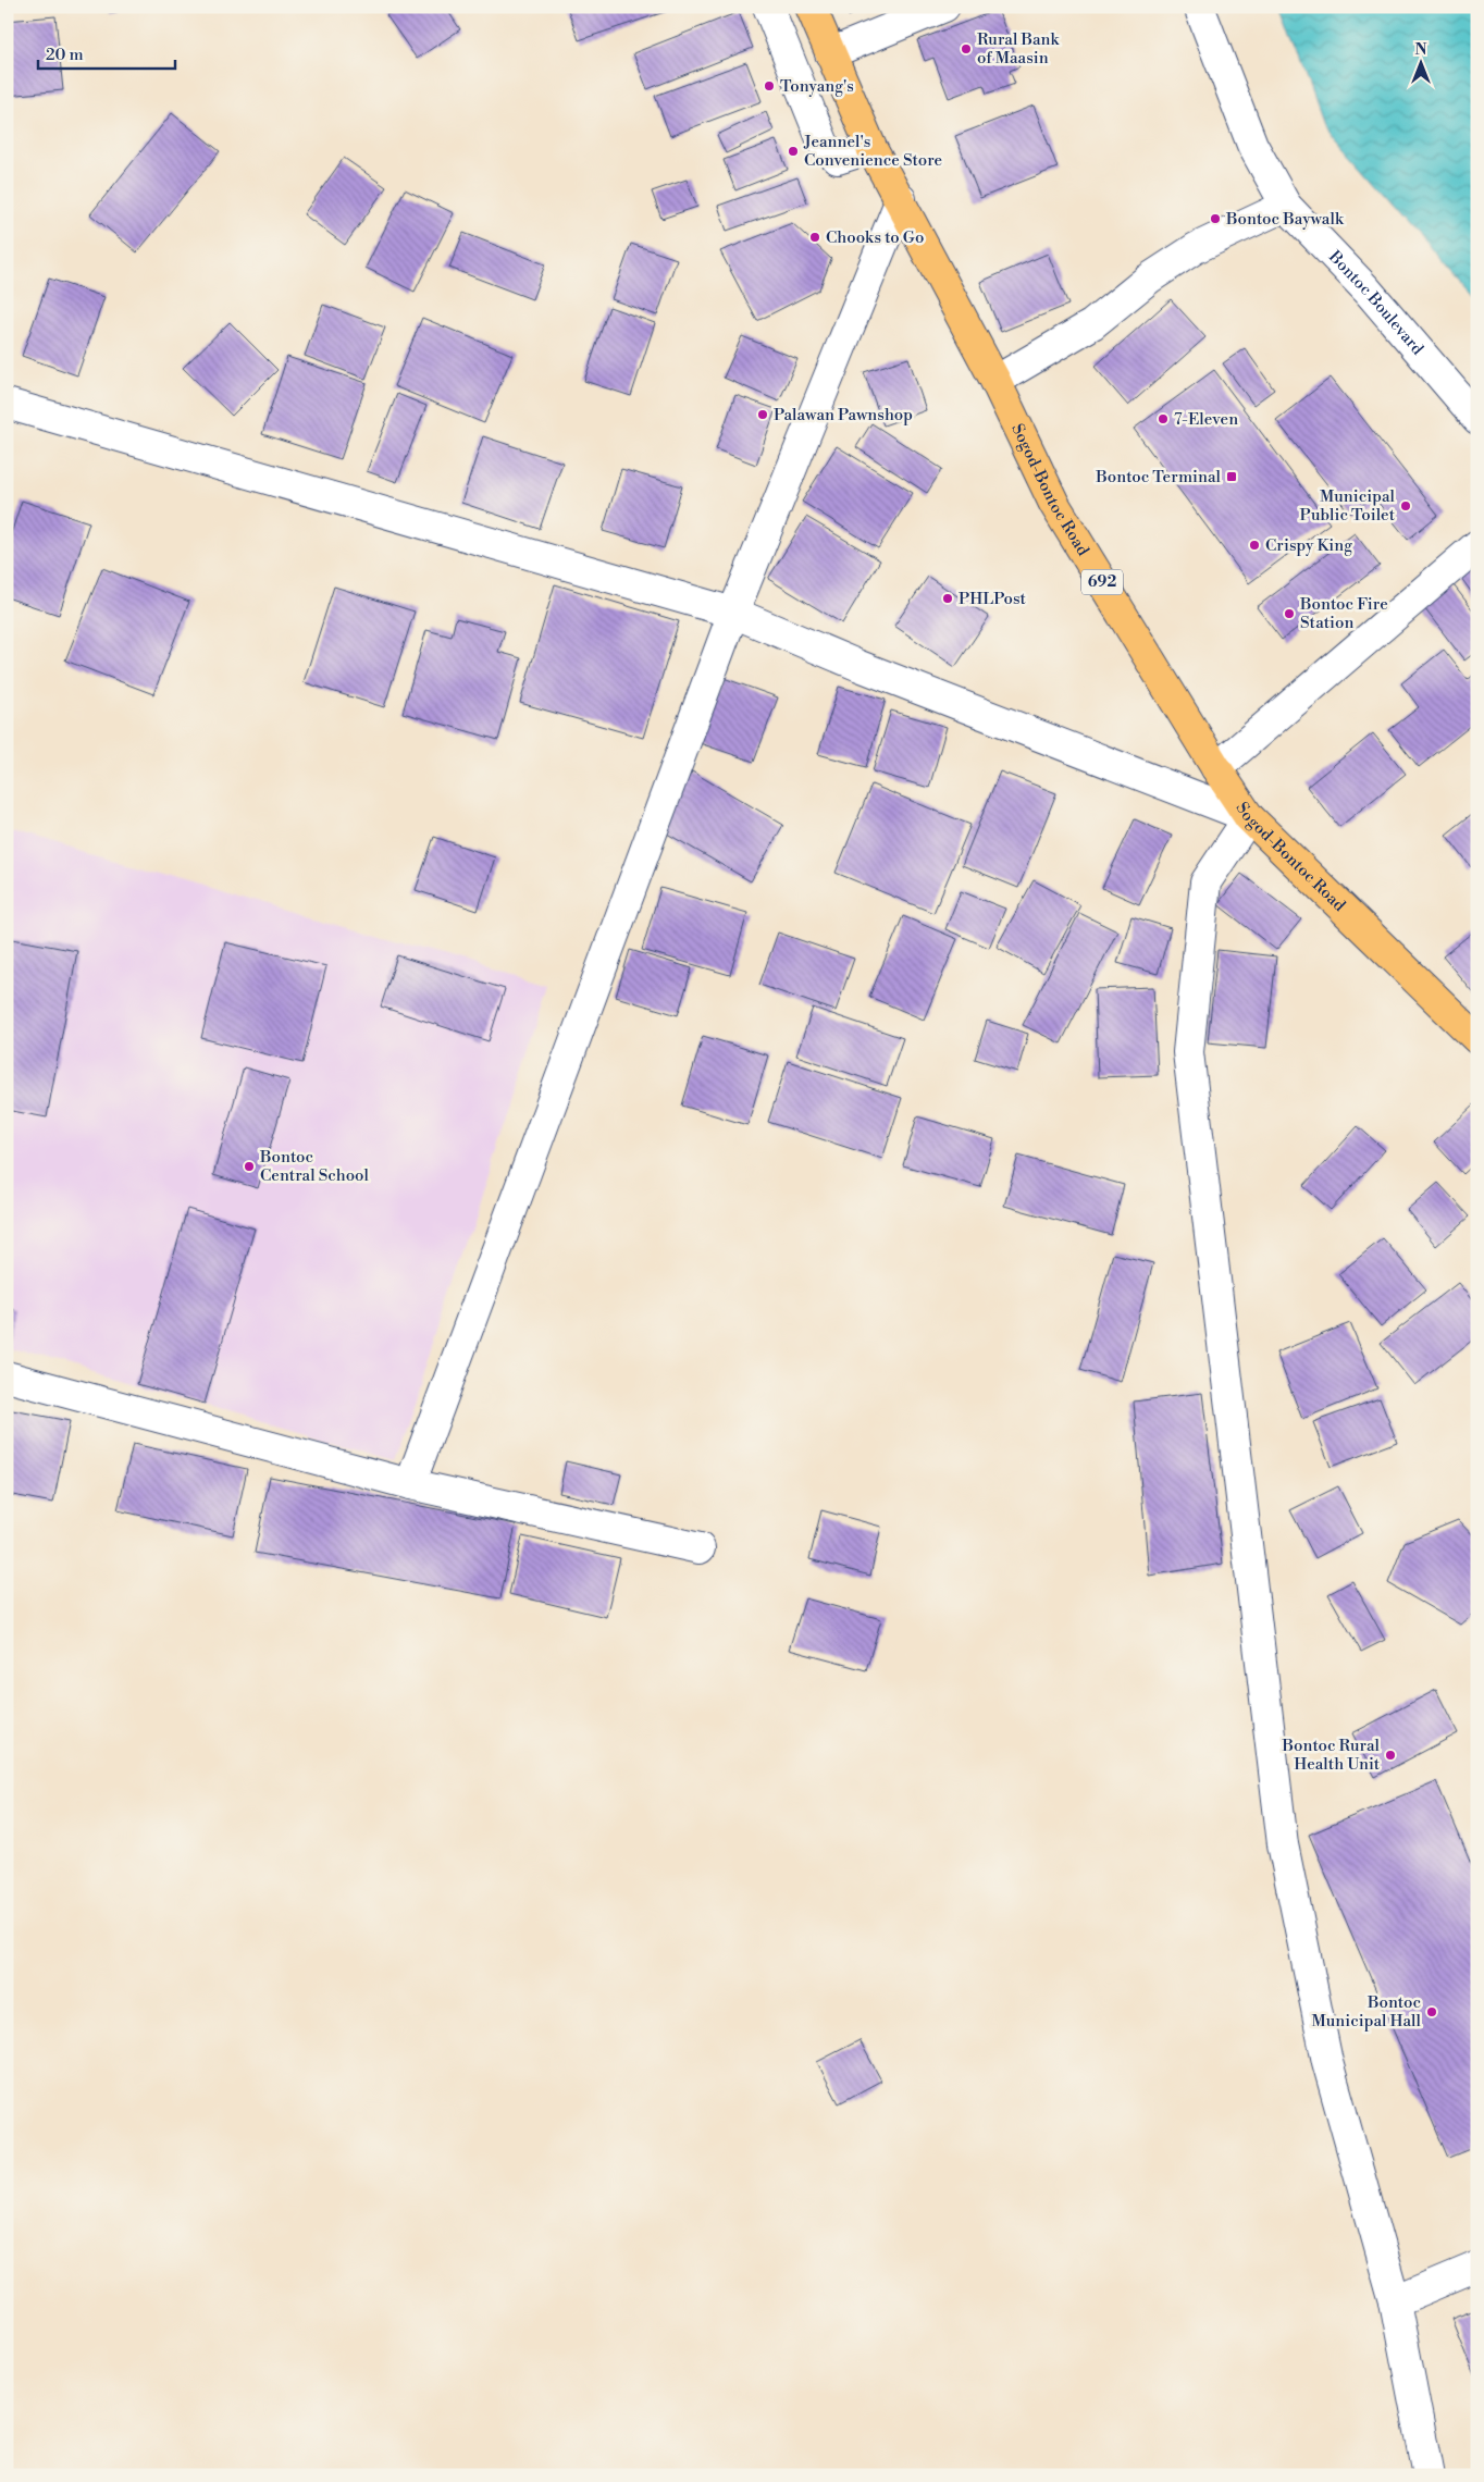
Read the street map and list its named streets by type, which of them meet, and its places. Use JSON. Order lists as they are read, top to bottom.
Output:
{
  "streets": {
    "main road": ["Sogod-Bontoc Road", "692"],
    "street": ["Bontoc Boulevard"]
  },
  "places": {
    "other": [
      "Rural Bank of Maasin",
      "Tonyang's",
      "Jeannel's Convenience Store",
      "Bontoc Baywalk",
      "Chooks to Go",
      "Palawan Pawnshop",
      "7-Eleven",
      "Municipal Public Toilet",
      "Crispy King",
      "PHLPost",
      "Bontoc Fire Station",
      "Bontoc Central School",
      "Bontoc Rural Health Unit",
      "Bontoc Municipal Hall"
    ],
    "transit": ["Bontoc Terminal"]
  },
  "scale_bar": "20 m",
  "north": "top"
}
